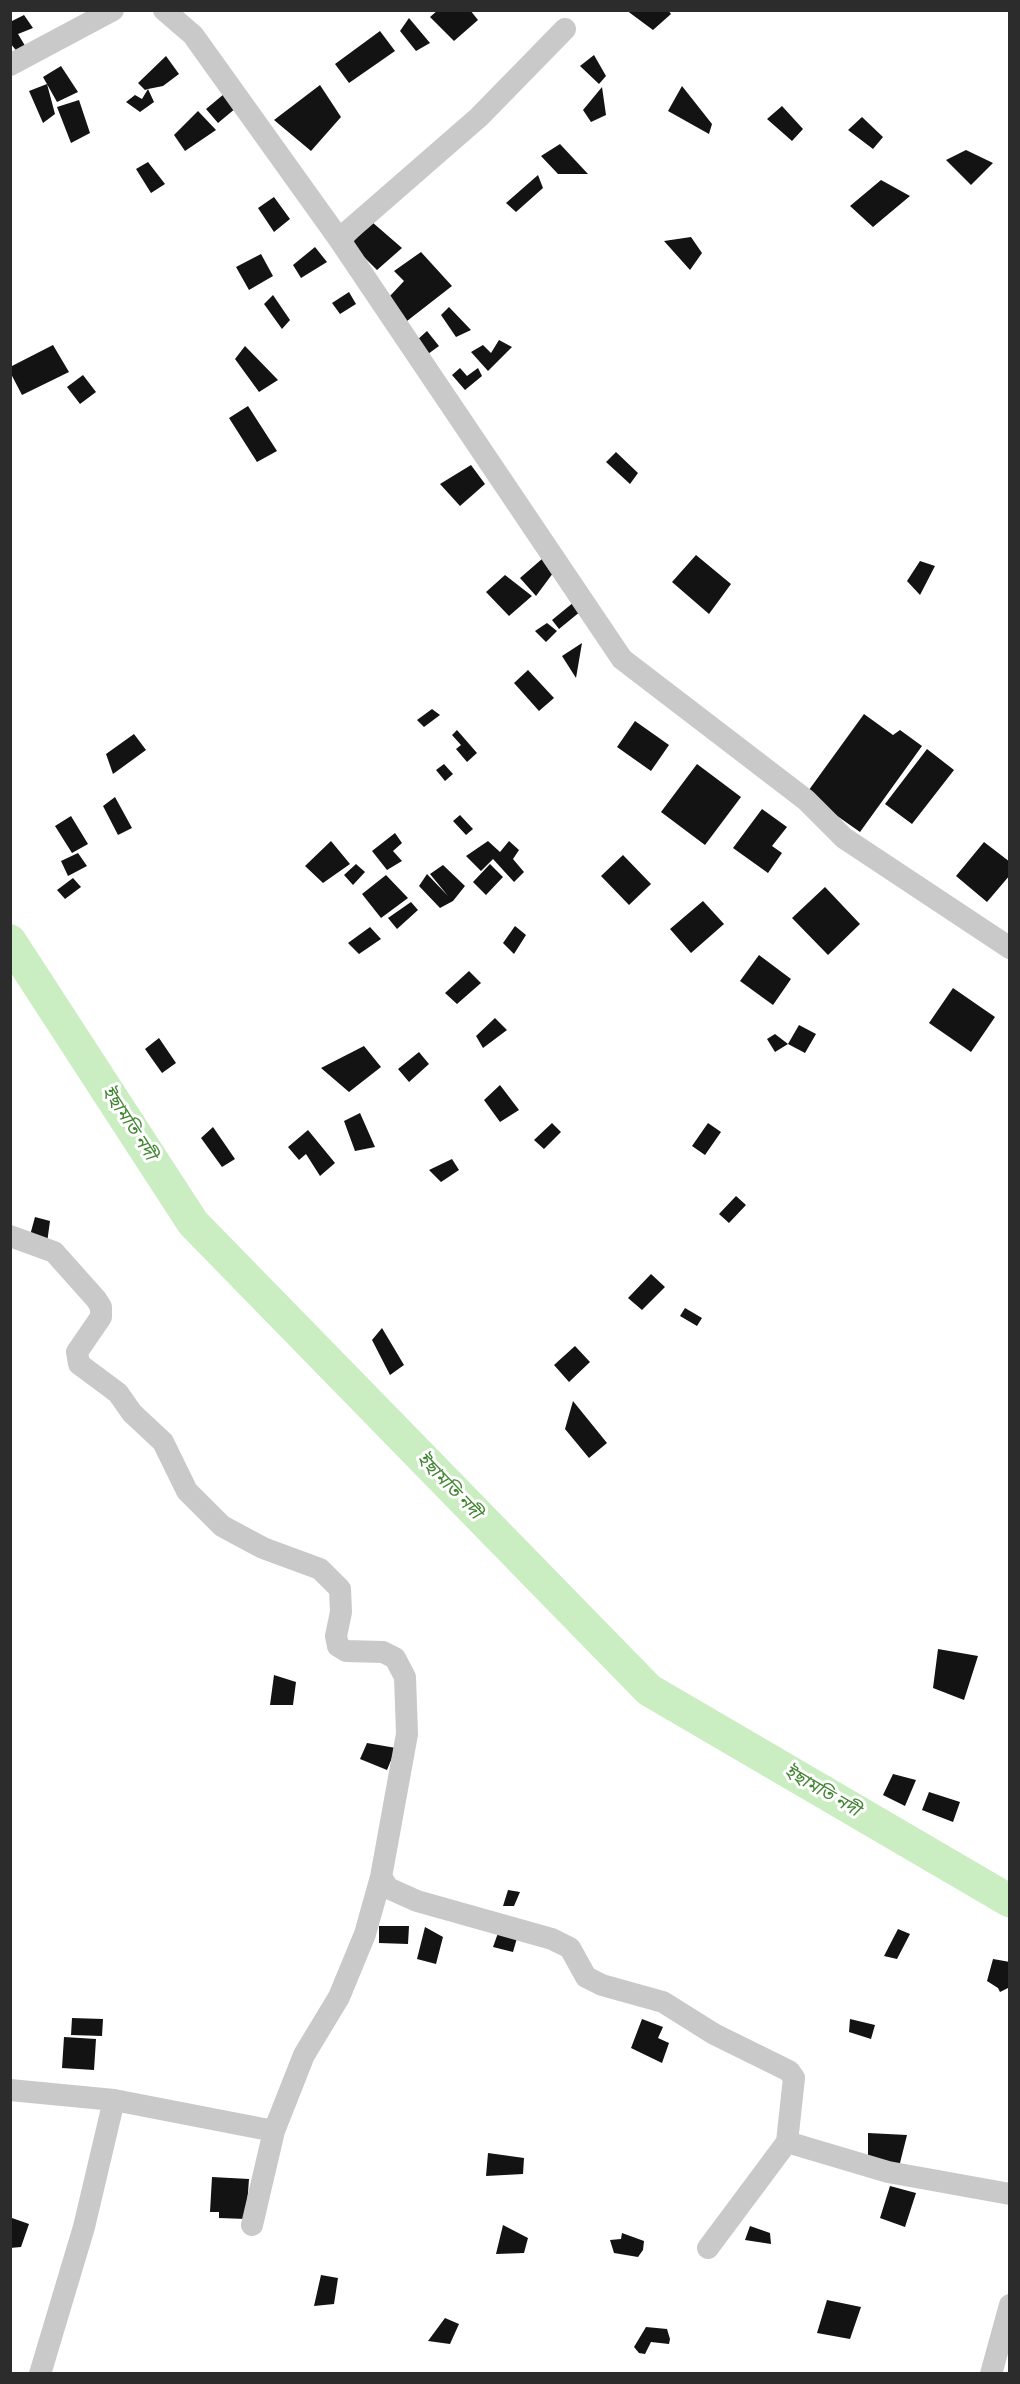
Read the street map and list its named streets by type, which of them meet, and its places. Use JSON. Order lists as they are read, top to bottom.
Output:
{
  "water": ["ইছামতি নদী"]
}
